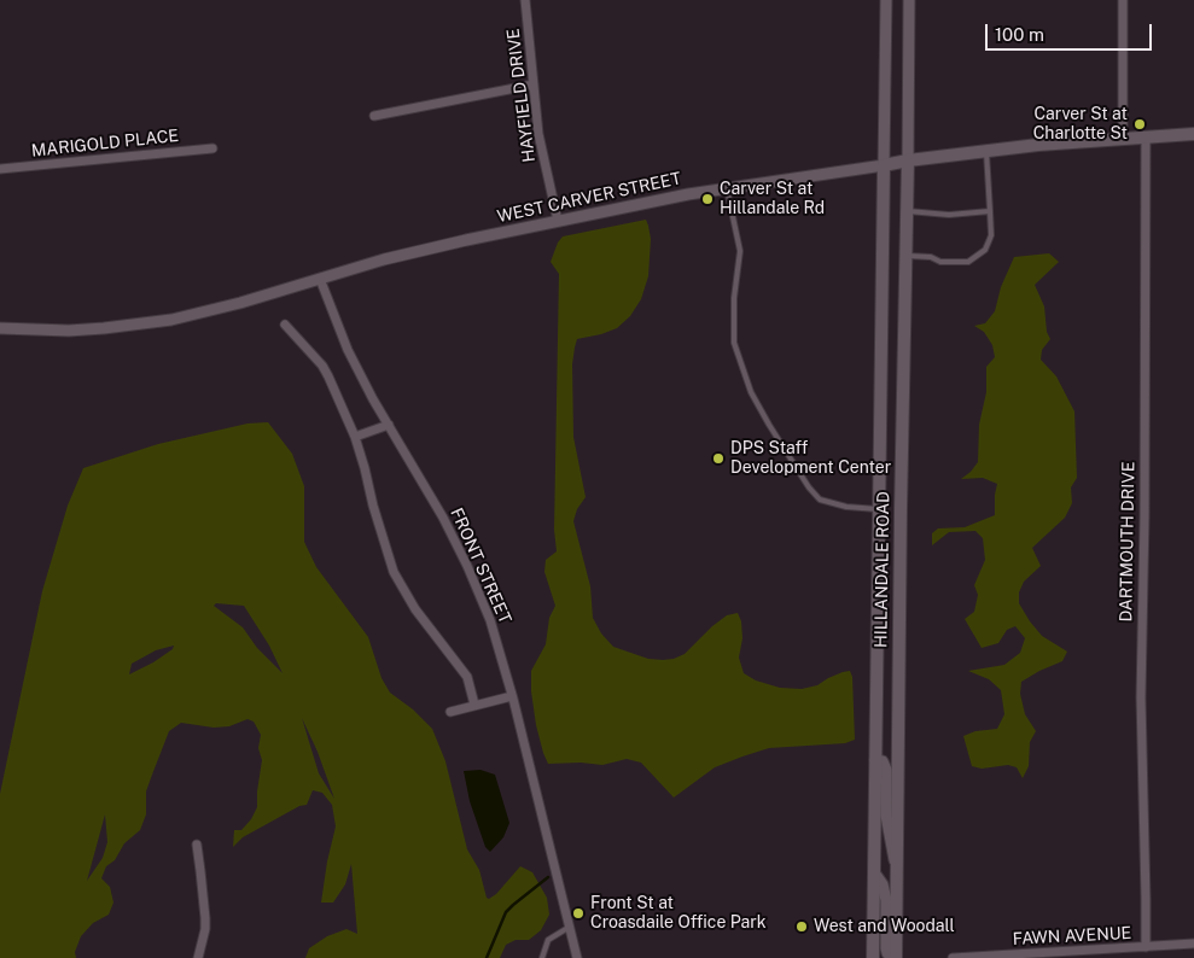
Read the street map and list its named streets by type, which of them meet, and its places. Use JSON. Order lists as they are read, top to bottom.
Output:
{
  "streets": {
    "main road": ["WEST CARVER STREET", "HILLANDALE ROAD"],
    "street": [
      "HAYFIELD DRIVE",
      "MARIGOLD PLACE",
      "DARTMOUTH DRIVE",
      "FRONT STREET",
      "FAWN AVENUE"
    ]
  },
  "crossings": [
    ["HAYFIELD DRIVE", "WEST CARVER STREET"],
    ["WEST CARVER STREET", "DARTMOUTH DRIVE"],
    ["WEST CARVER STREET", "FRONT STREET"],
    ["WEST CARVER STREET", "HILLANDALE ROAD"],
    ["DARTMOUTH DRIVE", "FAWN AVENUE"]
  ],
  "places": [
    "Carver St at Charlotte St",
    "Carver St at Hillandale Rd",
    "DPS Staff Development Center",
    "Front St at Croasdaile Office Park",
    "West and Woodall"
  ],
  "scale_bar": "100 m"
}
